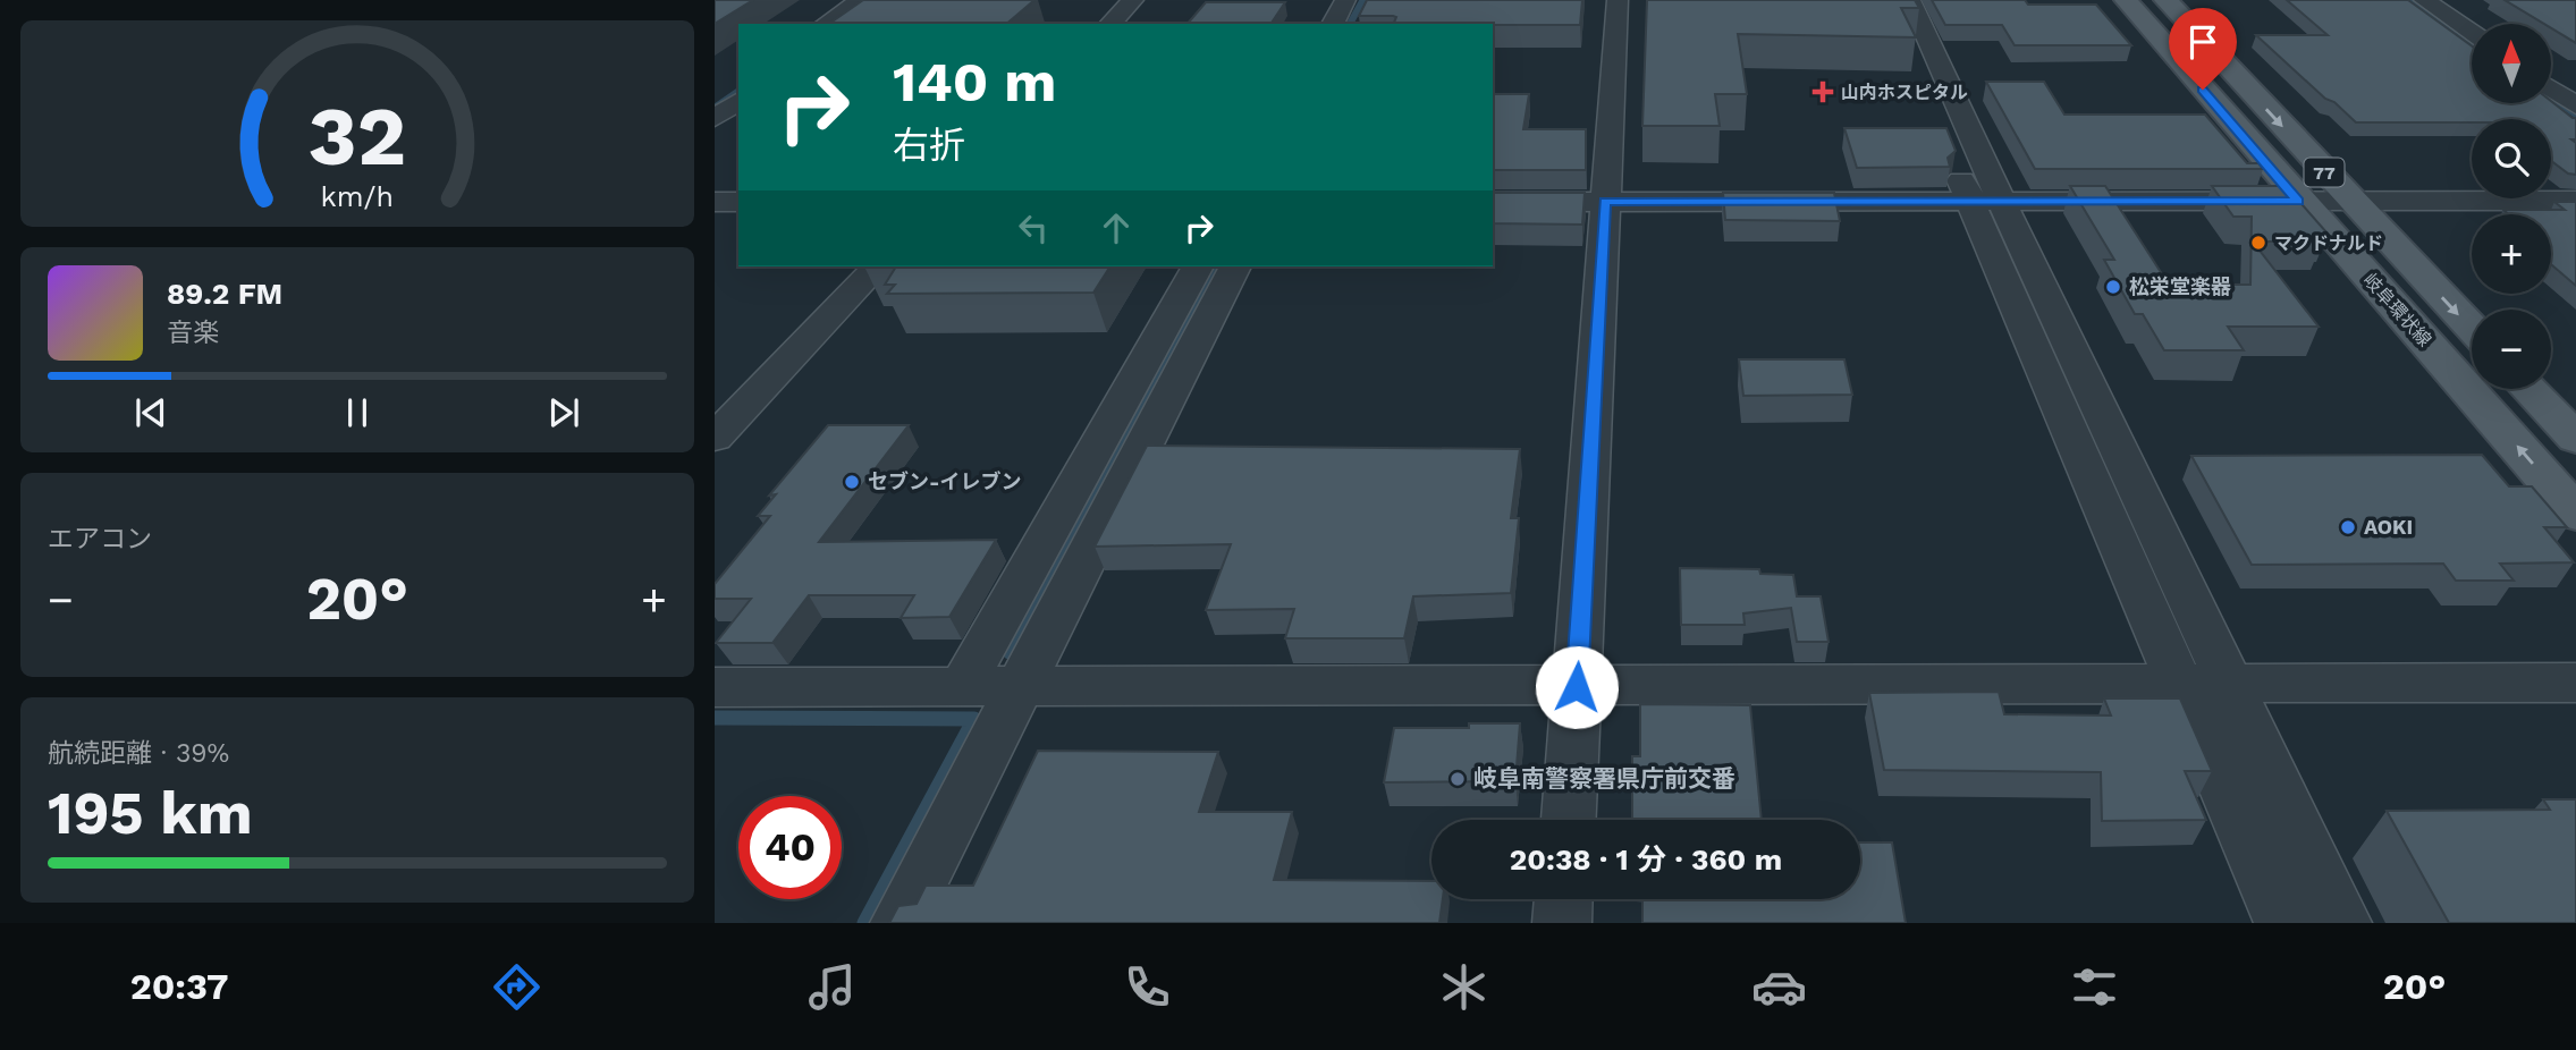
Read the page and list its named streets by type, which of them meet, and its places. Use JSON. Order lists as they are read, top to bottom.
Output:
{
  "streets": {
    "main road": ["77", "岐阜環状線"]
  },
  "places": {
    "health": ["山内ホスピタル"],
    "other": [
      "マクドナルド",
      "松栄堂楽器",
      "セブン-イレブン",
      "AOKI",
      "岐阜南警察署県庁前交番"
    ]
  },
  "north": "top",
  "page": {
    "map_buttons": ["+", "−"],
    "turn": ["140 m", "右折"],
    "song": ["89.2 FM", "音楽"],
    "tile": [
      "エアコン",
      ["航続距離 · 39%", "195 km"]
    ],
    "heat": ["−", "20°", "+"],
    "limit": "40",
    "trip": "20:38 · 1 分 · 360 m",
    "tabs": ["20:37", "20°"],
    "gauge": ["32", "km/h"]
  }
}
